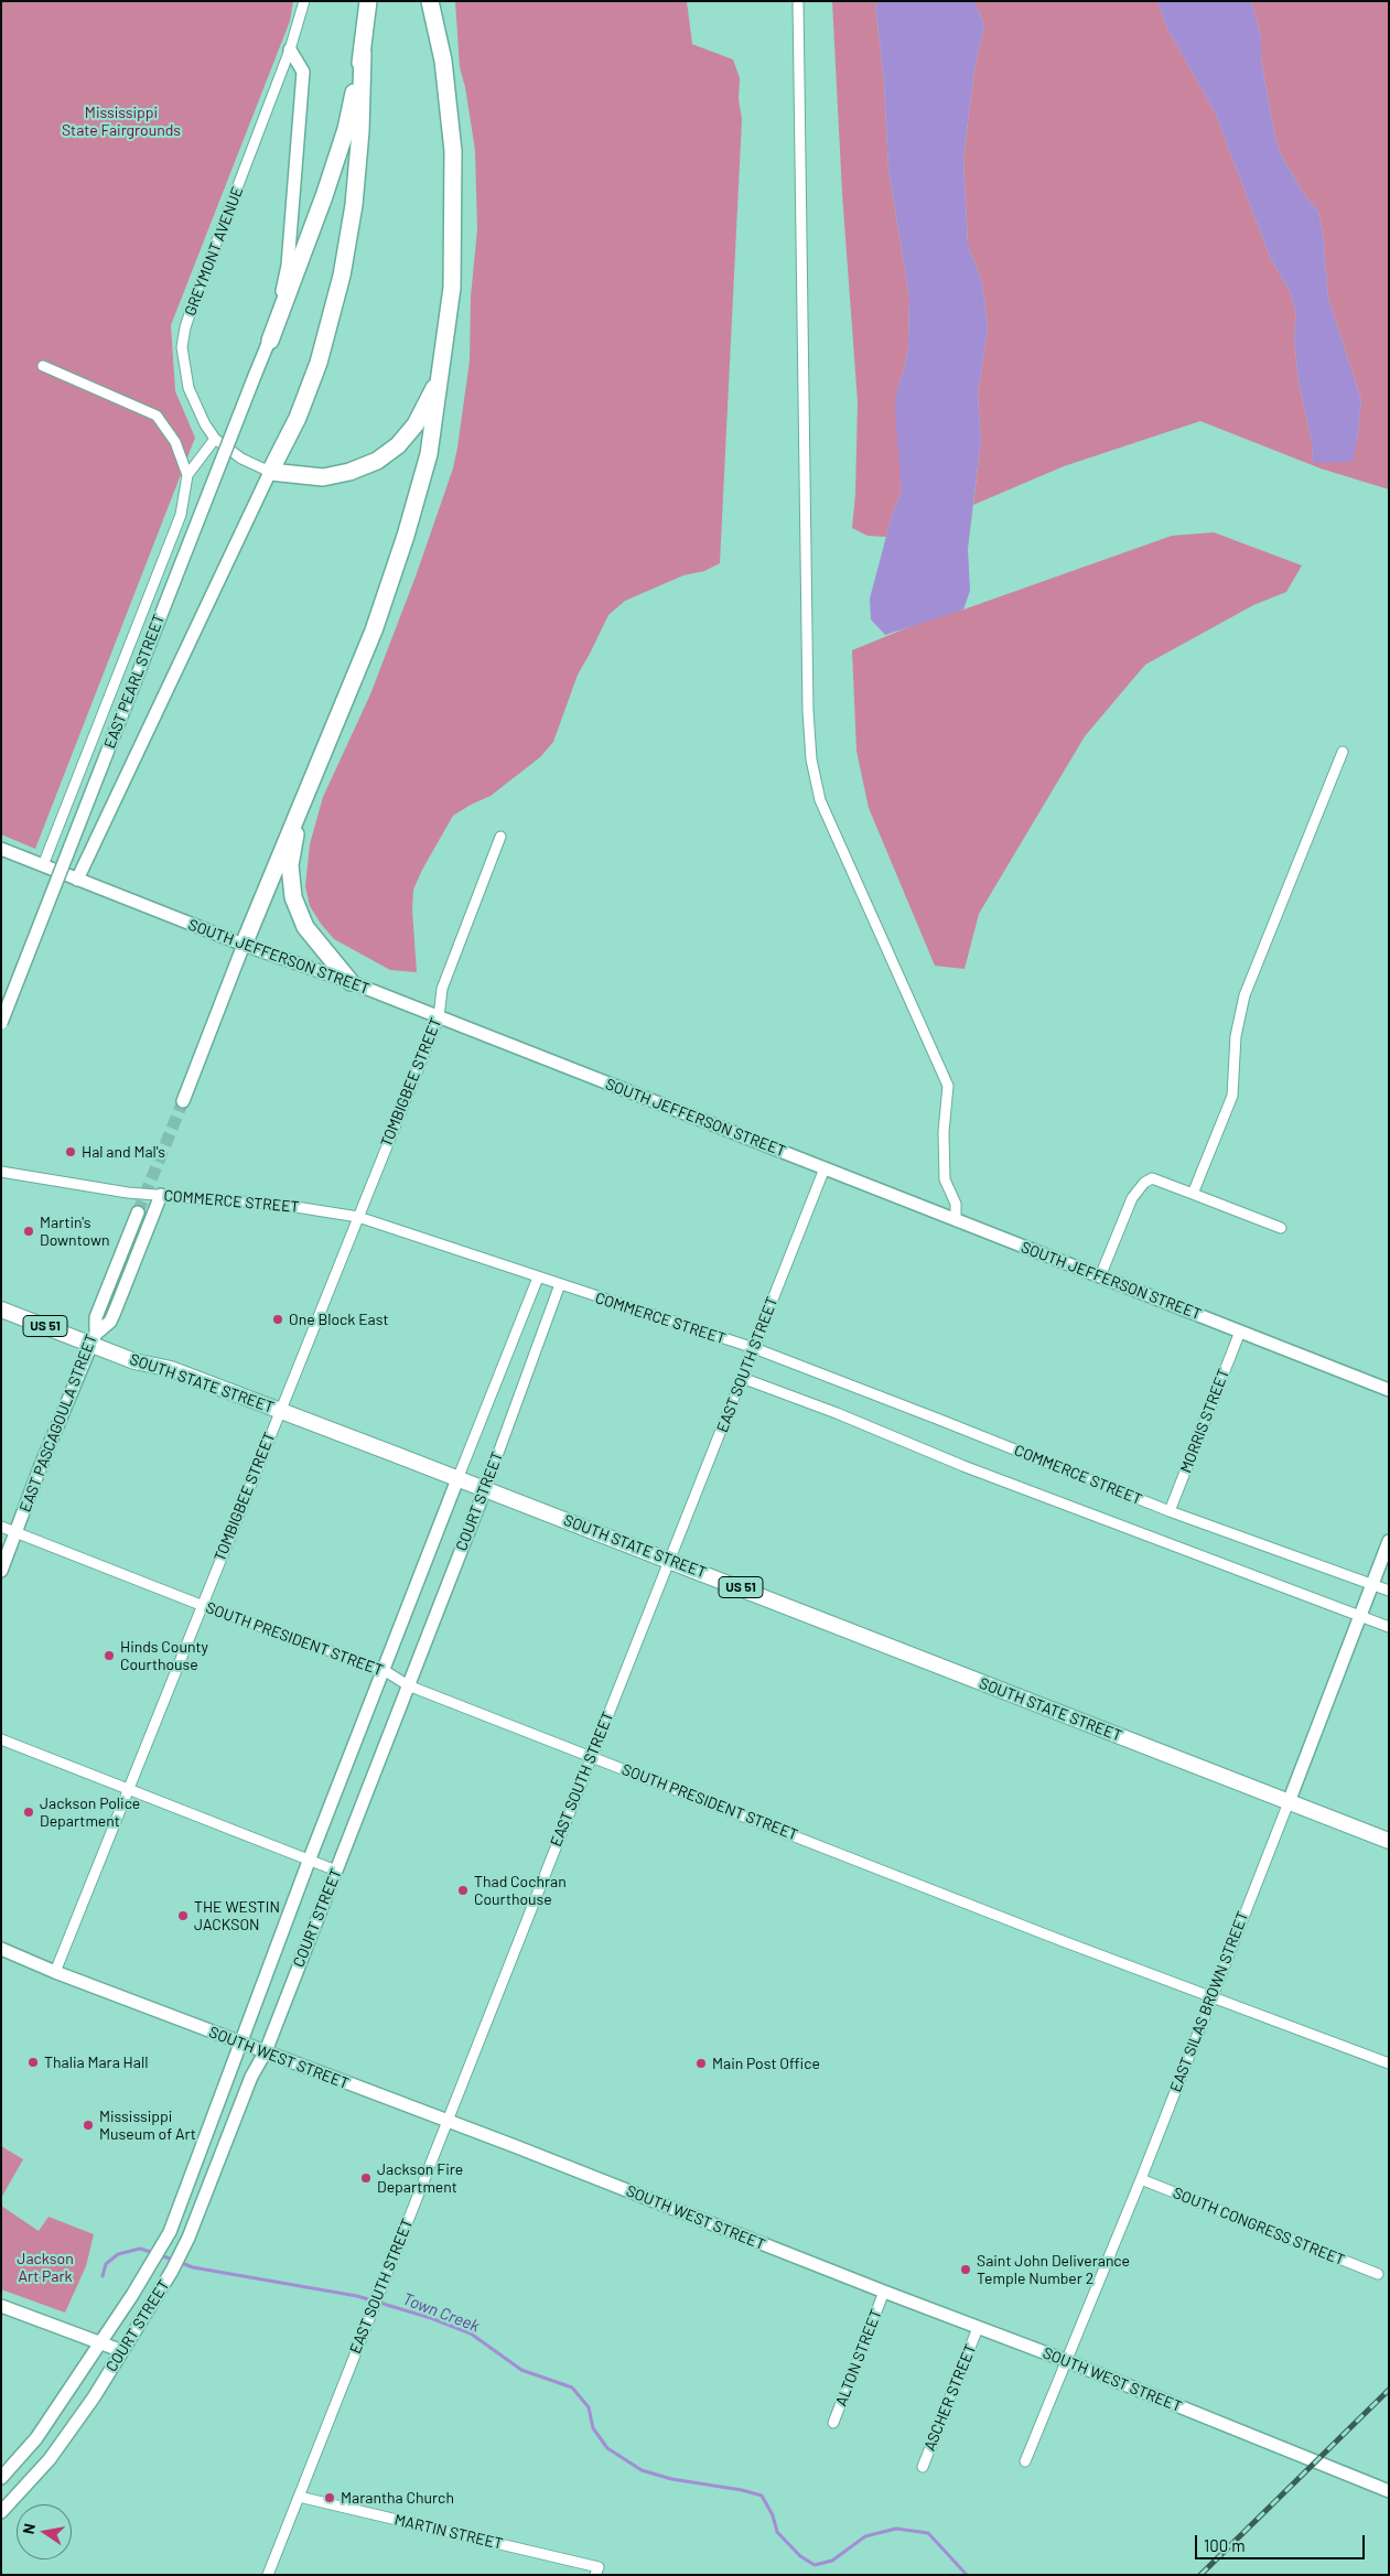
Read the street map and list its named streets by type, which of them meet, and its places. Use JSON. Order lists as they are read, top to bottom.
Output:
{
  "streets": {
    "main road": ["US 51", "SOUTH STATE STREET"],
    "street": [
      "GREYMONT AVENUE",
      "EAST PEARL STREET",
      "SOUTH JEFFERSON STREET",
      "TOMBIGBEE STREET",
      "COMMERCE STREET",
      "EAST SOUTH STREET",
      "MORRIS STREET",
      "EAST PASCAGOULA STREET",
      "COURT STREET",
      "SOUTH PRESIDENT STREET",
      "EAST SILAS BROWN STREET",
      "SOUTH WEST STREET",
      "SOUTH CONGRESS STREET",
      "ALTON STREET",
      "ASCHER STREET",
      "MARTIN STREET"
    ]
  },
  "crossings": [
    ["GREYMONT AVENUE", "EAST PEARL STREET"],
    ["SOUTH JEFFERSON STREET", "TOMBIGBEE STREET"],
    ["SOUTH JEFFERSON STREET", "EAST SOUTH STREET"],
    ["SOUTH JEFFERSON STREET", "MORRIS STREET"],
    ["TOMBIGBEE STREET", "COMMERCE STREET"],
    ["TOMBIGBEE STREET", "SOUTH STATE STREET"],
    ["TOMBIGBEE STREET", "SOUTH PRESIDENT STREET"],
    ["TOMBIGBEE STREET", "SOUTH WEST STREET"],
    ["COMMERCE STREET", "EAST SOUTH STREET"],
    ["COMMERCE STREET", "MORRIS STREET"],
    ["COMMERCE STREET", "COURT STREET"],
    ["COMMERCE STREET", "EAST SILAS BROWN STREET"],
    ["EAST SOUTH STREET", "SOUTH STATE STREET"],
    ["EAST SOUTH STREET", "SOUTH PRESIDENT STREET"],
    ["EAST SOUTH STREET", "SOUTH WEST STREET"],
    ["EAST SOUTH STREET", "MARTIN STREET"],
    ["SOUTH STATE STREET", "EAST PASCAGOULA STREET"],
    ["SOUTH STATE STREET", "COURT STREET"],
    ["SOUTH STATE STREET", "EAST SILAS BROWN STREET"],
    ["EAST PASCAGOULA STREET", "SOUTH PRESIDENT STREET"],
    ["COURT STREET", "SOUTH PRESIDENT STREET"],
    ["COURT STREET", "SOUTH WEST STREET"],
    ["SOUTH PRESIDENT STREET", "EAST SILAS BROWN STREET"],
    ["EAST SILAS BROWN STREET", "SOUTH WEST STREET"],
    ["EAST SILAS BROWN STREET", "SOUTH CONGRESS STREET"],
    ["SOUTH WEST STREET", "ALTON STREET"],
    ["SOUTH WEST STREET", "ASCHER STREET"]
  ],
  "water": ["Town Creek"],
  "parks": ["Mississippi State Fairgrounds", "Jackson Art Park"],
  "places": [
    "Hal and Mal's",
    "Martin's Downtown",
    "One Block East",
    "Hinds County Courthouse",
    "Jackson Police Department",
    "Thad Cochran Courthouse",
    "THE WESTIN JACKSON",
    "Thalia Mara Hall",
    "Main Post Office",
    "Mississippi Museum of Art",
    "Jackson Fire Department",
    "Saint John Deliverance Temple Number 2",
    "Marantha Church"
  ],
  "scale_bar": "100 m",
  "north": "left"
}
